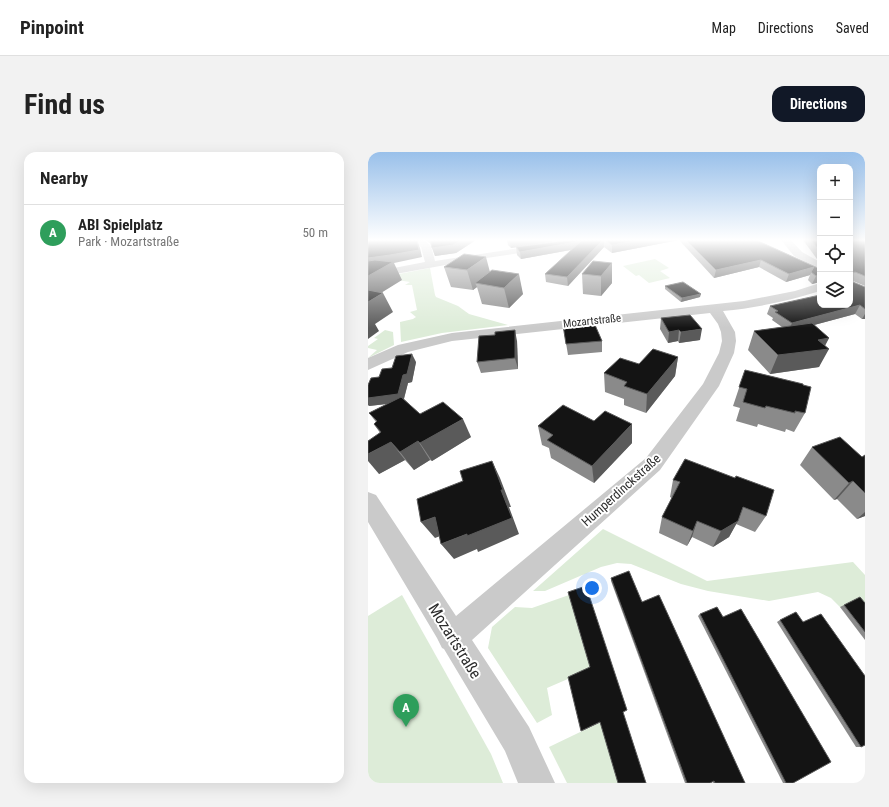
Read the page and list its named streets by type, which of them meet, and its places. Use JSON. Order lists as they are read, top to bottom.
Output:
{
  "streets": {
    "street": ["Mozartstraße", "Humperdinckstraße"]
  },
  "crossings": [
    ["Mozartstraße", "Humperdinckstraße"]
  ],
  "page": {
    "header": "Pinpoint",
    "nav": ["Map", "Directions", "Saved"],
    "buttons": "Directions",
    "title": "Find us",
    "heading": "Nearby",
    "map_buttons": ["+", "−"],
    "list": [
      {
        "mark": "A",
        "name": "ABI Spielplatz",
        "note": "Park · Mozartstraße",
        "value": "50 m"
      }
    ],
    "pins": "A"
  }
}
